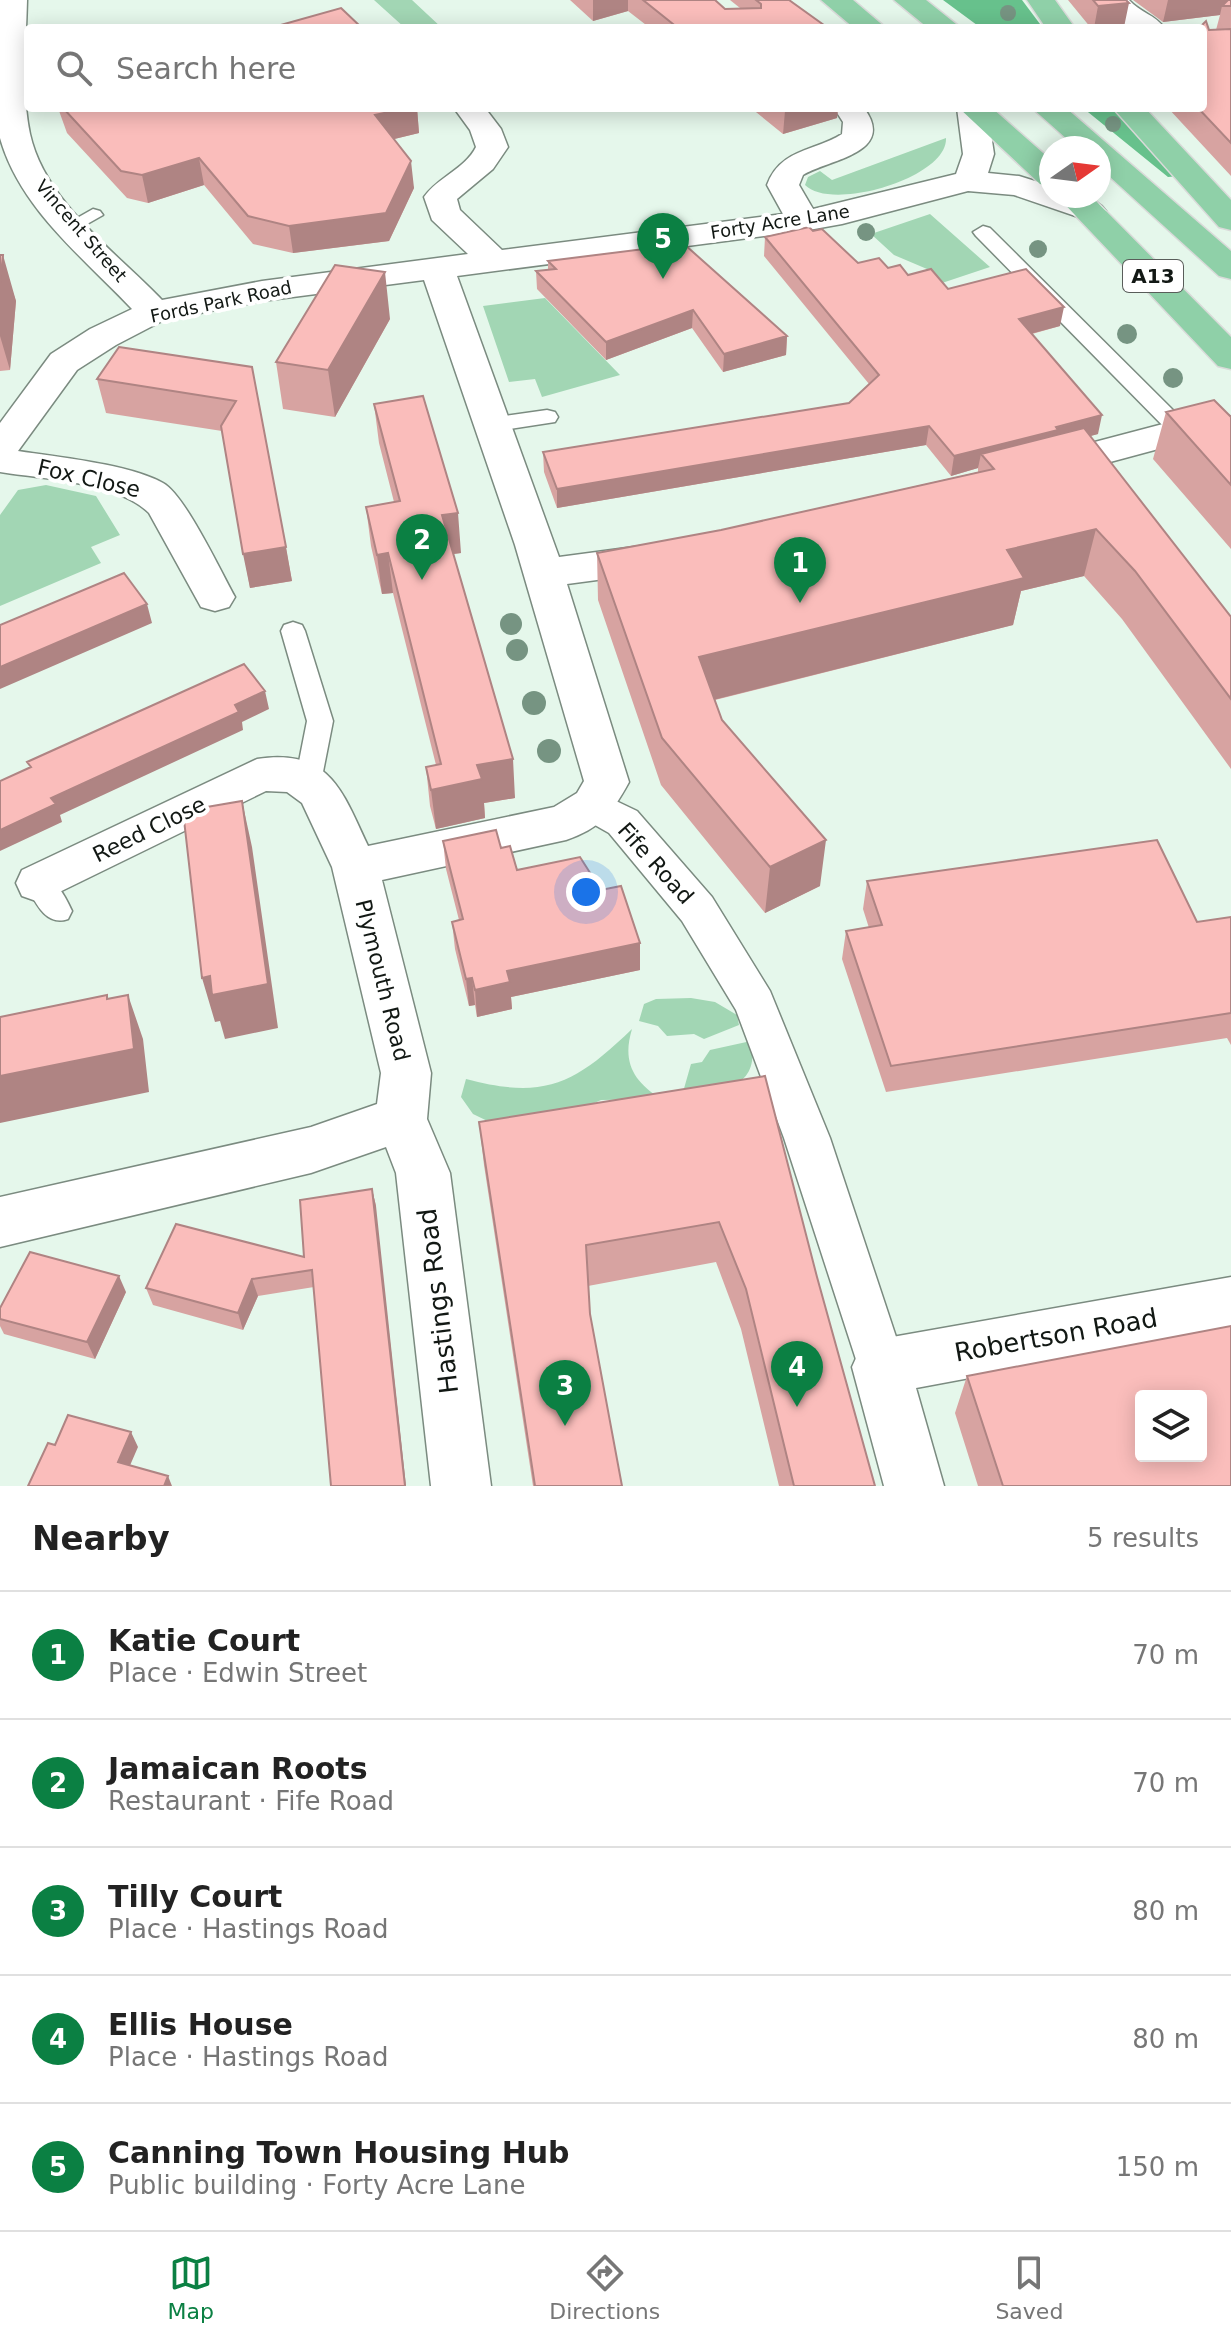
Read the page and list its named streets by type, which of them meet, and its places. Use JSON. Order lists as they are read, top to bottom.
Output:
{
  "streets": {
    "highway": ["A13"],
    "street": [
      "Forty Acre Lane",
      "Vincent Street",
      "Fords Park Road",
      "Fox Close",
      "Reed Close",
      "Fife Road",
      "Plymouth Road",
      "Hastings Road",
      "Robertson Road"
    ]
  },
  "crossings": [
    ["Forty Acre Lane", "Fords Park Road"],
    ["Vincent Street", "Fords Park Road"],
    ["Reed Close", "Plymouth Road"],
    ["Fife Road", "Robertson Road"],
    ["Plymouth Road", "Hastings Road"]
  ],
  "north": "right",
  "page": {
    "search": "Search here",
    "pins": [
      "5",
      "2",
      "1",
      "4",
      "3"
    ],
    "heading": ["Nearby", "5 results"],
    "list": [
      {
        "mark": "1",
        "name": "Katie Court",
        "note": "Place · Edwin Street",
        "value": "70 m"
      },
      {
        "mark": "2",
        "name": "Jamaican Roots",
        "note": "Restaurant · Fife Road",
        "value": "70 m"
      },
      {
        "mark": "3",
        "name": "Tilly Court",
        "note": "Place · Hastings Road",
        "value": "80 m"
      },
      {
        "mark": "4",
        "name": "Ellis House",
        "note": "Place · Hastings Road",
        "value": "80 m"
      },
      {
        "mark": "5",
        "name": "Canning Town Housing Hub",
        "note": "Public building · Forty Acre Lane",
        "value": "150 m"
      }
    ],
    "nav": ["Map", "Directions", "Saved"]
  }
}
